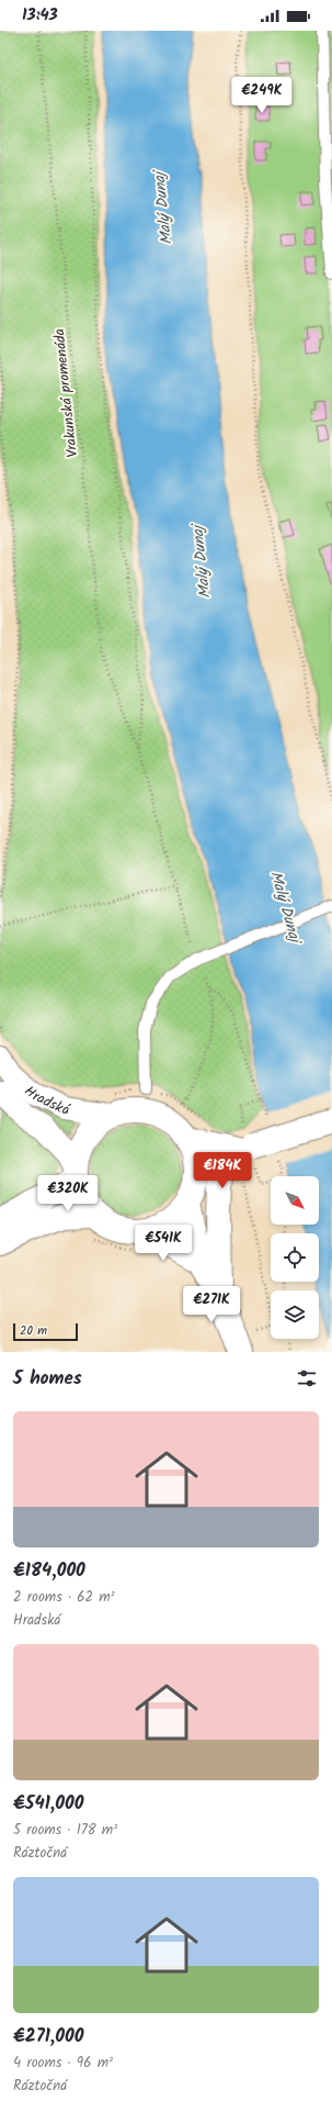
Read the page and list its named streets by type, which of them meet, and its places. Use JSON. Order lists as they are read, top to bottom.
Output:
{
  "streets": {
    "street": ["Hradská"],
    "path": ["Vrakunská promenáda"]
  },
  "water": ["Malý Dunaj"],
  "scale_bar": "20 m",
  "north": "bottom right",
  "page": {
    "status": "13:43",
    "price": [
      "€249K",
      "€184K",
      "€320K",
      "€541K",
      "€271K"
    ],
    "scale": "20 m",
    "heading": "5 homes",
    "list": [
      {
        "name": "€184,000",
        "note": "2 rooms · 62 m² · Hradská"
      },
      {
        "name": "€541,000",
        "note": "5 rooms · 178 m² · Ráztočná"
      },
      {
        "name": "€271,000",
        "note": "4 rooms · 96 m² · Ráztočná"
      }
    ]
  }
}
